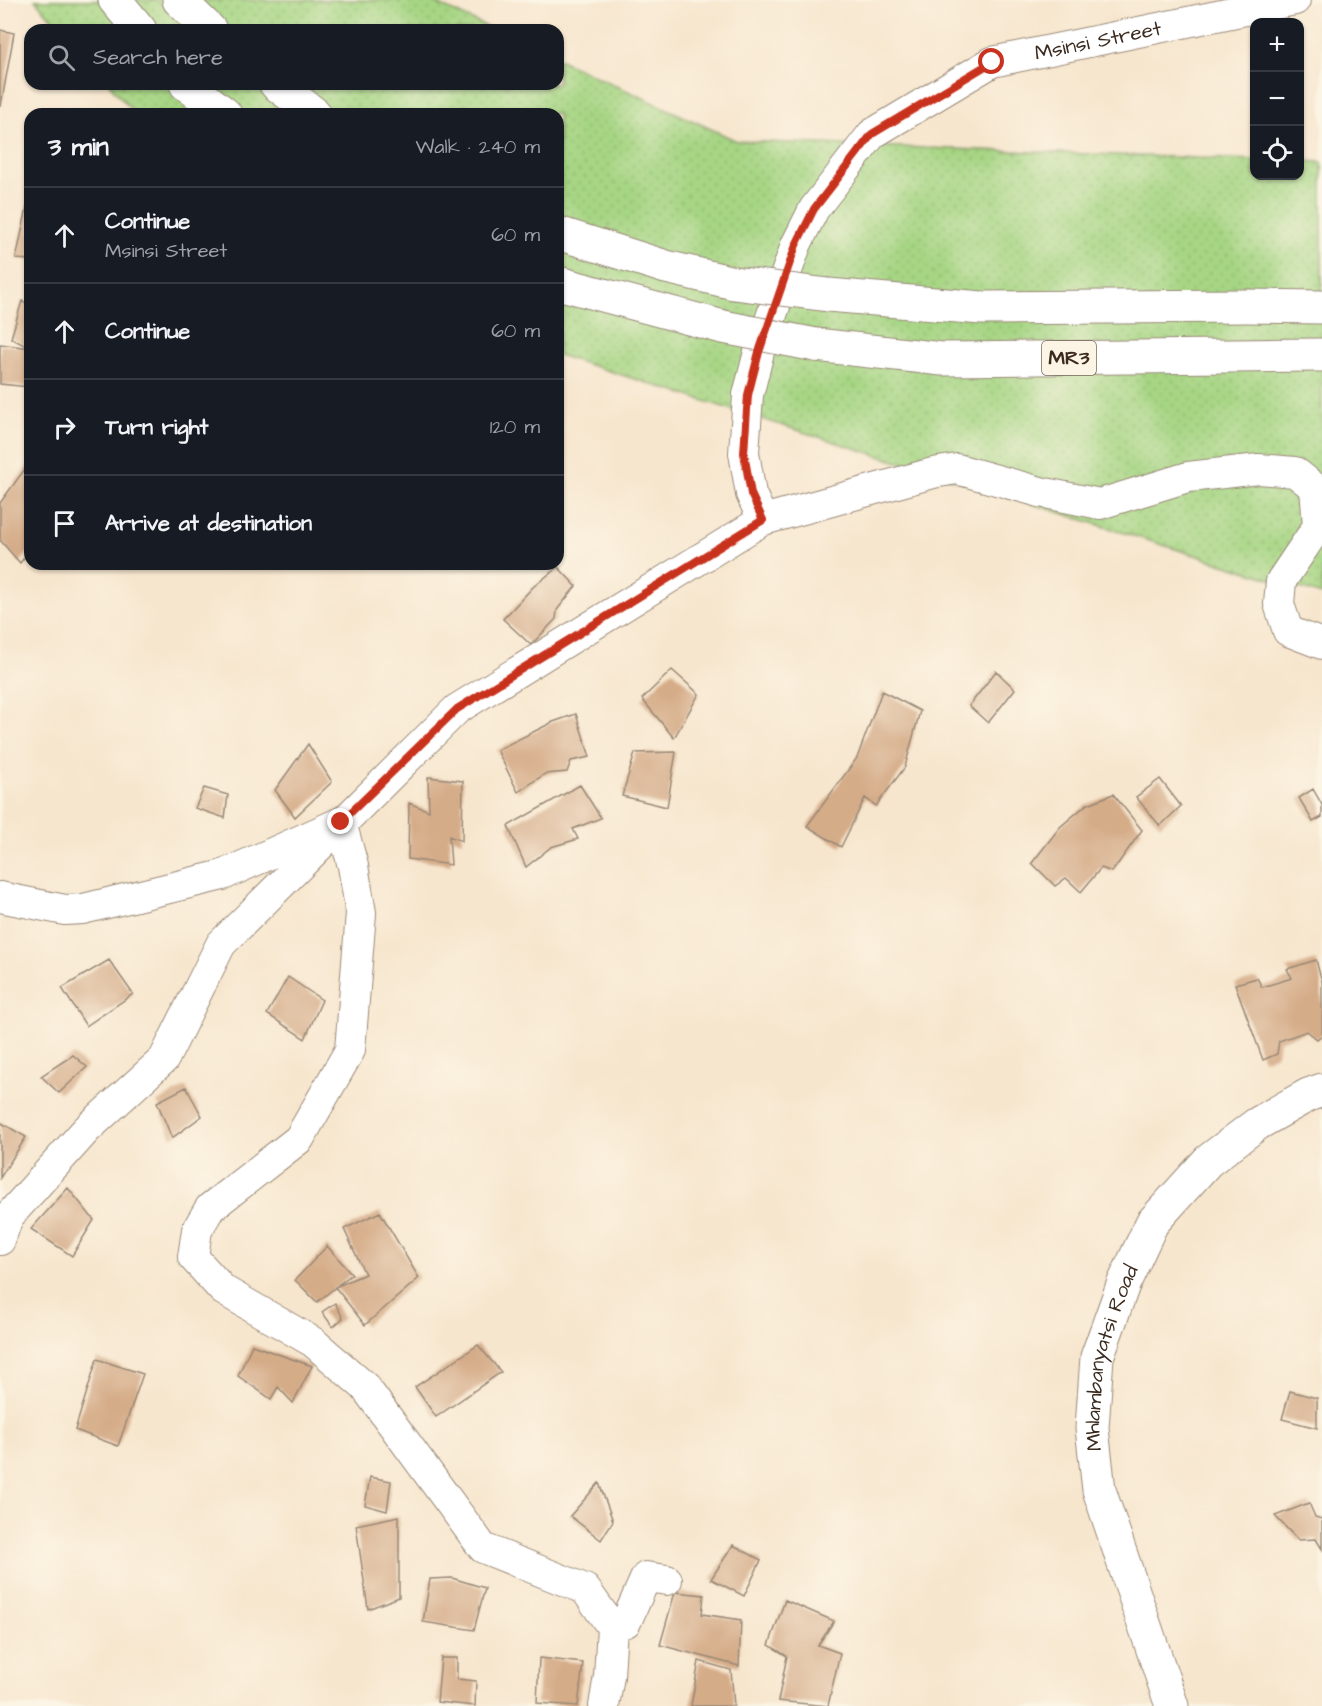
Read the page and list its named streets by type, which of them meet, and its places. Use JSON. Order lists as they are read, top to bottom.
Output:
{
  "streets": {
    "main road": ["MR3", "Mhlambanyatsi Road"],
    "street": ["Msinsi Street"]
  },
  "page": {
    "map_buttons": ["+", "−"],
    "search": "Search here",
    "heading": ["3 min", "Walk · 240 m"],
    "list": [
      ["Continue", "Msinsi Street", "60 m"],
      ["Continue", "60 m"],
      ["Turn right", "120 m"],
      "Arrive at destination"
    ]
  }
}
